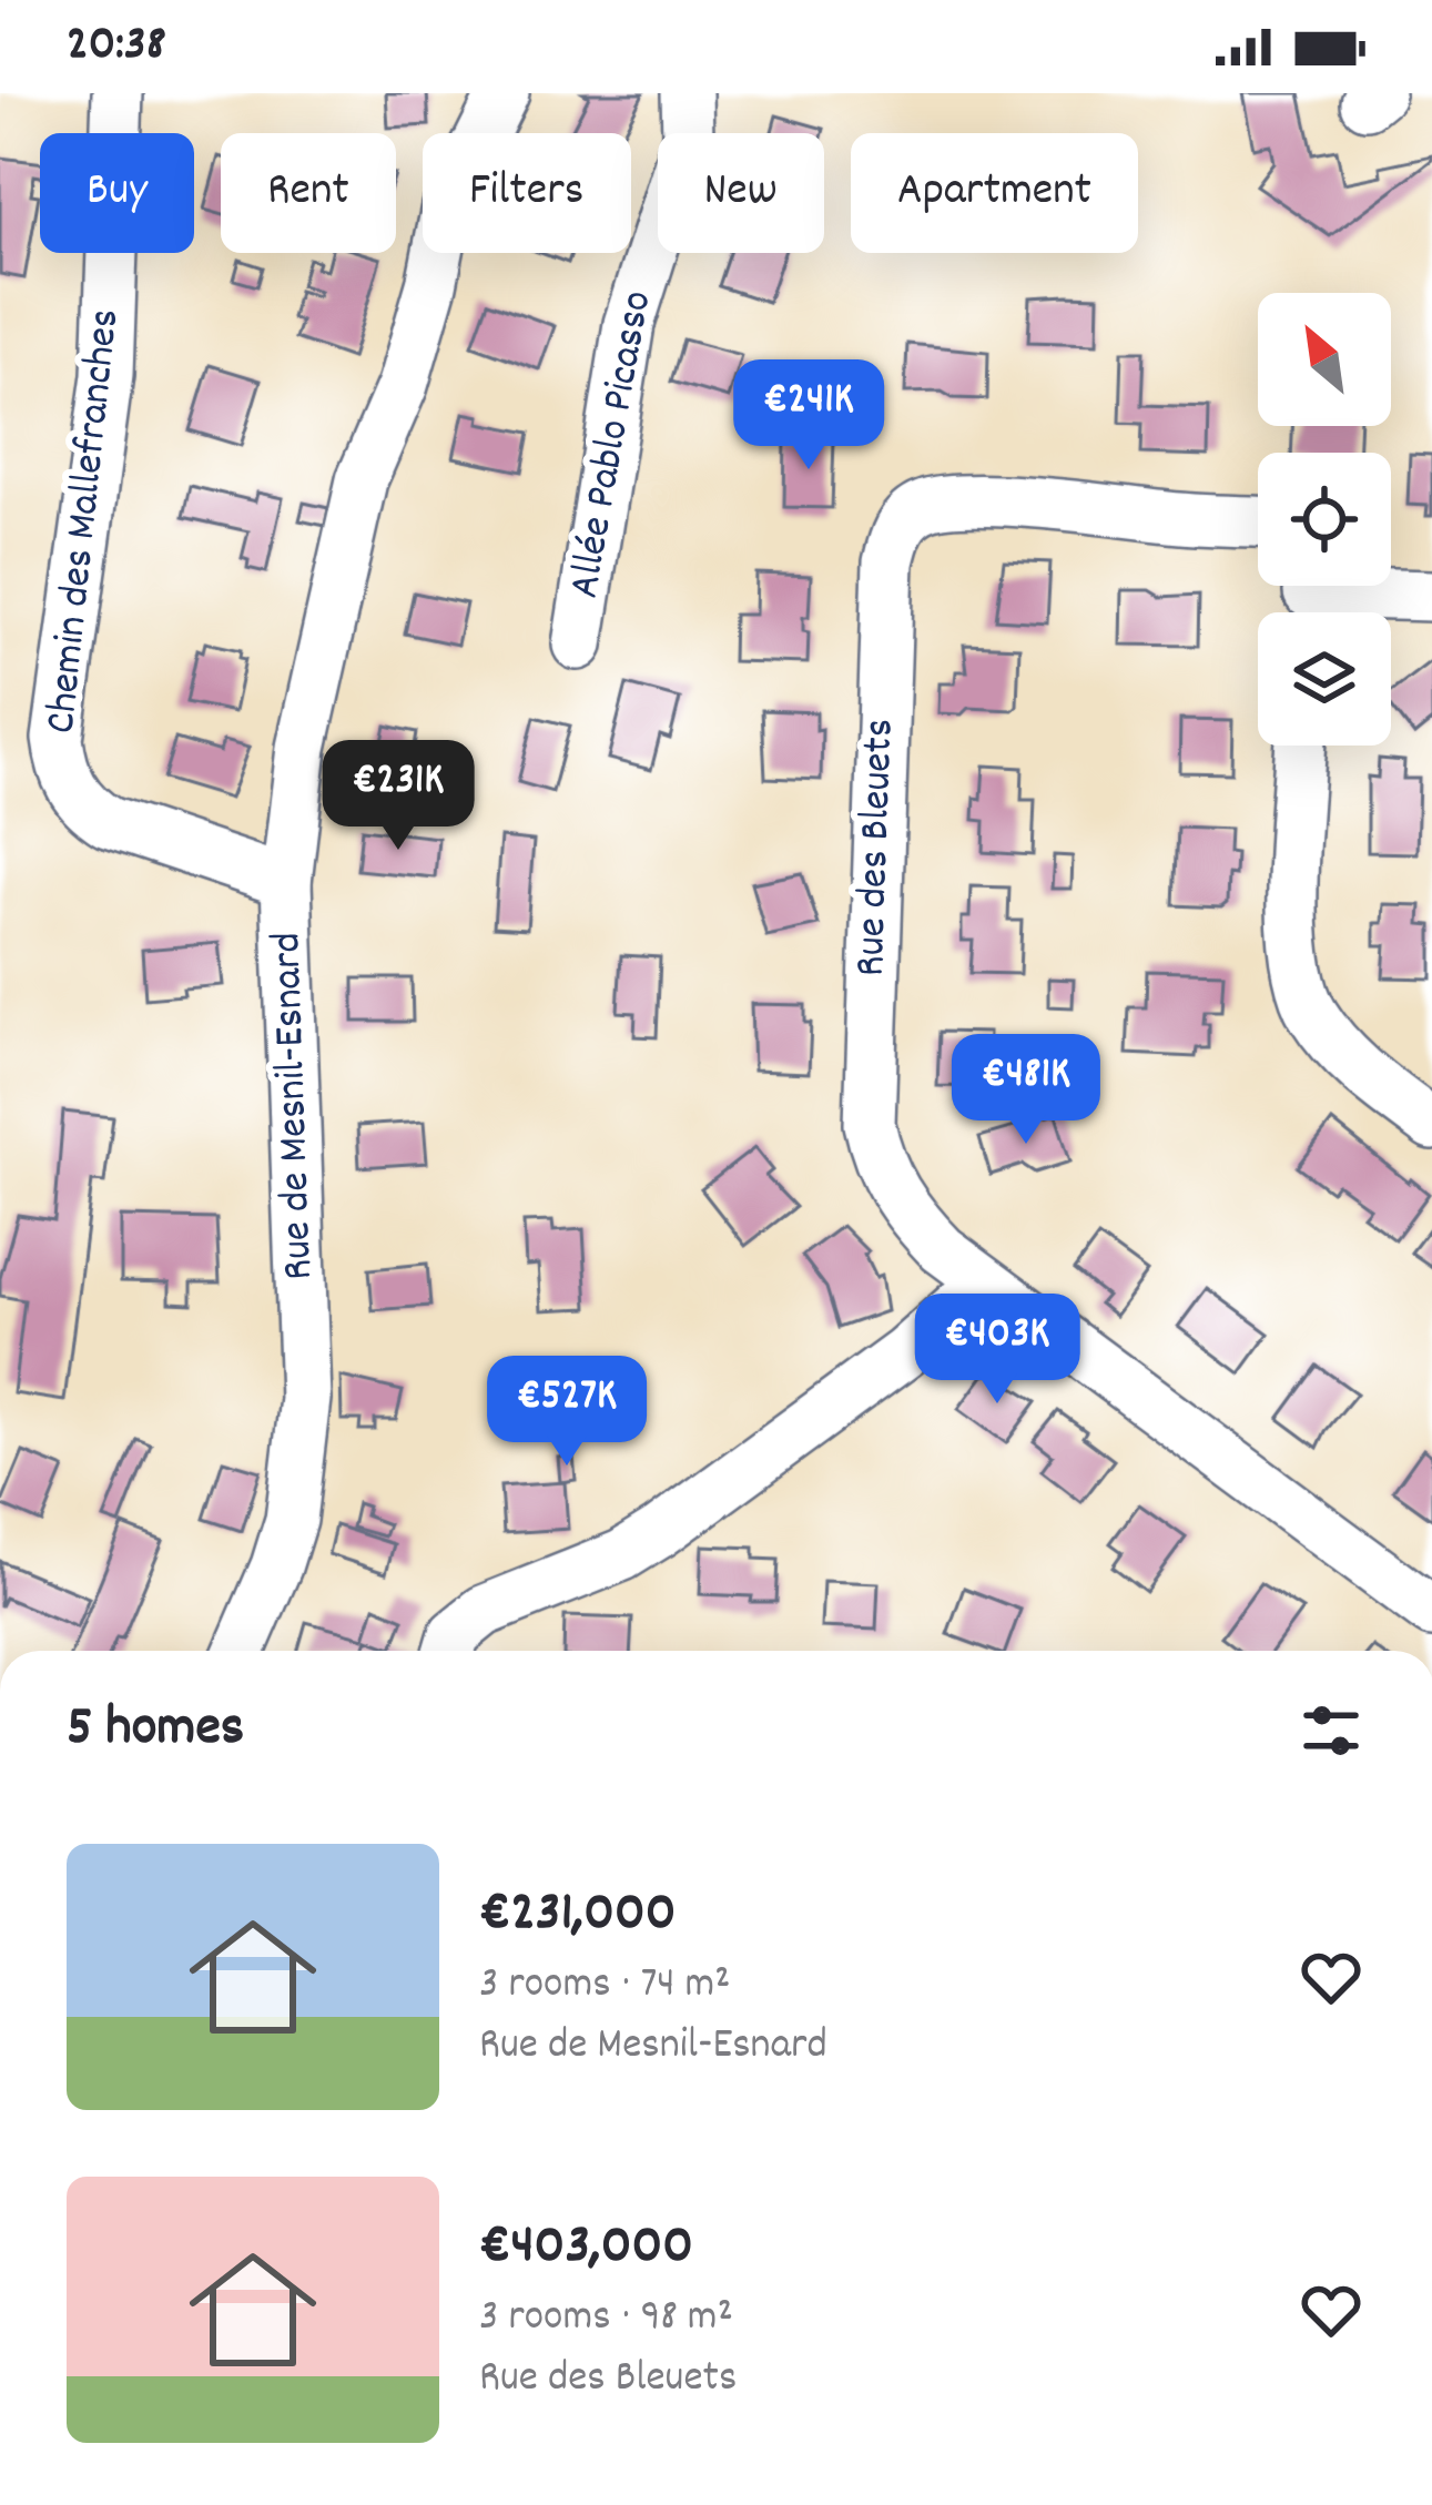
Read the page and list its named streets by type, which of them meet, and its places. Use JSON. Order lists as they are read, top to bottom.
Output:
{
  "streets": {
    "street": [
      "Allée Pablo Picasso",
      "Chemin des Mallefranches",
      "Rue des Bleuets",
      "Rue de Mesnil-Esnard"
    ]
  },
  "crossings": [
    ["Chemin des Mallefranches", "Rue de Mesnil-Esnard"]
  ],
  "north": "top left",
  "page": {
    "status": "20:38",
    "chip": [
      "Buy",
      "Rent",
      "Filters",
      "New",
      "Apartment"
    ],
    "price": [
      "€241K",
      "€231K",
      "€481K",
      "€403K",
      "€527K"
    ],
    "heading": "5 homes",
    "list": [
      {
        "name": "€231,000",
        "note": "3 rooms · 74 m² · Rue de Mesnil-Esnard"
      },
      {
        "name": "€403,000",
        "note": "3 rooms · 98 m² · Rue des Bleuets"
      }
    ]
  }
}
